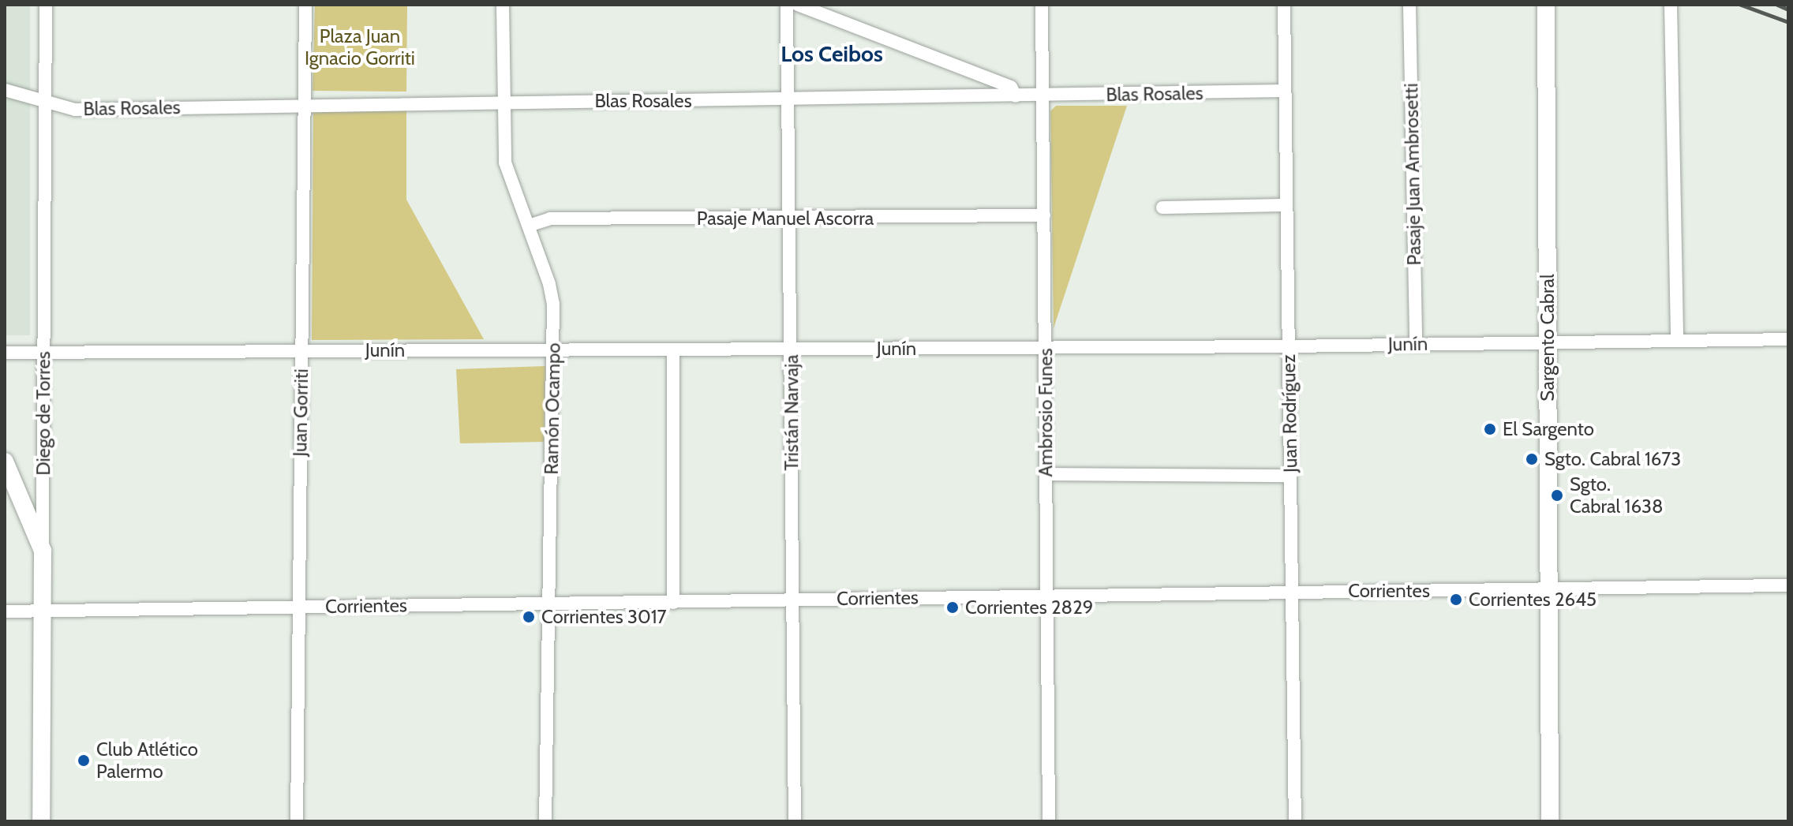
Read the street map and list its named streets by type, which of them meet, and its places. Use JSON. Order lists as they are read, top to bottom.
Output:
{
  "streets": {
    "street": [
      "Blas Rosales",
      "Pasaje Juan Ambrosetti",
      "Pasaje Manuel Ascorra",
      "Sargento Cabral",
      "Junín",
      "Ramón Ocampo",
      "Juan Gorriti",
      "Tristán Narvaja",
      "Ambrosio Funes",
      "Diego de Torres",
      "Juan Rodríguez",
      "Corrientes"
    ]
  },
  "crossings": [
    ["Blas Rosales", "Ramón Ocampo"],
    ["Blas Rosales", "Juan Gorriti"],
    ["Blas Rosales", "Tristán Narvaja"],
    ["Blas Rosales", "Ambrosio Funes"],
    ["Blas Rosales", "Diego de Torres"],
    ["Blas Rosales", "Juan Rodríguez"],
    ["Pasaje Juan Ambrosetti", "Junín"],
    ["Pasaje Manuel Ascorra", "Ramón Ocampo"],
    ["Pasaje Manuel Ascorra", "Tristán Narvaja"],
    ["Pasaje Manuel Ascorra", "Ambrosio Funes"],
    ["Sargento Cabral", "Junín"],
    ["Sargento Cabral", "Corrientes"],
    ["Junín", "Ramón Ocampo"],
    ["Junín", "Juan Gorriti"],
    ["Junín", "Tristán Narvaja"],
    ["Junín", "Ambrosio Funes"],
    ["Junín", "Diego de Torres"],
    ["Junín", "Juan Rodríguez"],
    ["Ramón Ocampo", "Corrientes"],
    ["Juan Gorriti", "Corrientes"],
    ["Tristán Narvaja", "Corrientes"],
    ["Ambrosio Funes", "Corrientes"],
    ["Diego de Torres", "Corrientes"],
    ["Juan Rodríguez", "Corrientes"]
  ],
  "districts": ["Los Ceibos"],
  "parks": ["Plaza Juan Ignacio Gorriti"],
  "places": [
    "El Sargento",
    "Sgto. Cabral 1673",
    "Sgto. Cabral 1638",
    "Corrientes 2645",
    "Corrientes 2829",
    "Corrientes 3017",
    "Club Atlético Palermo"
  ]
}
